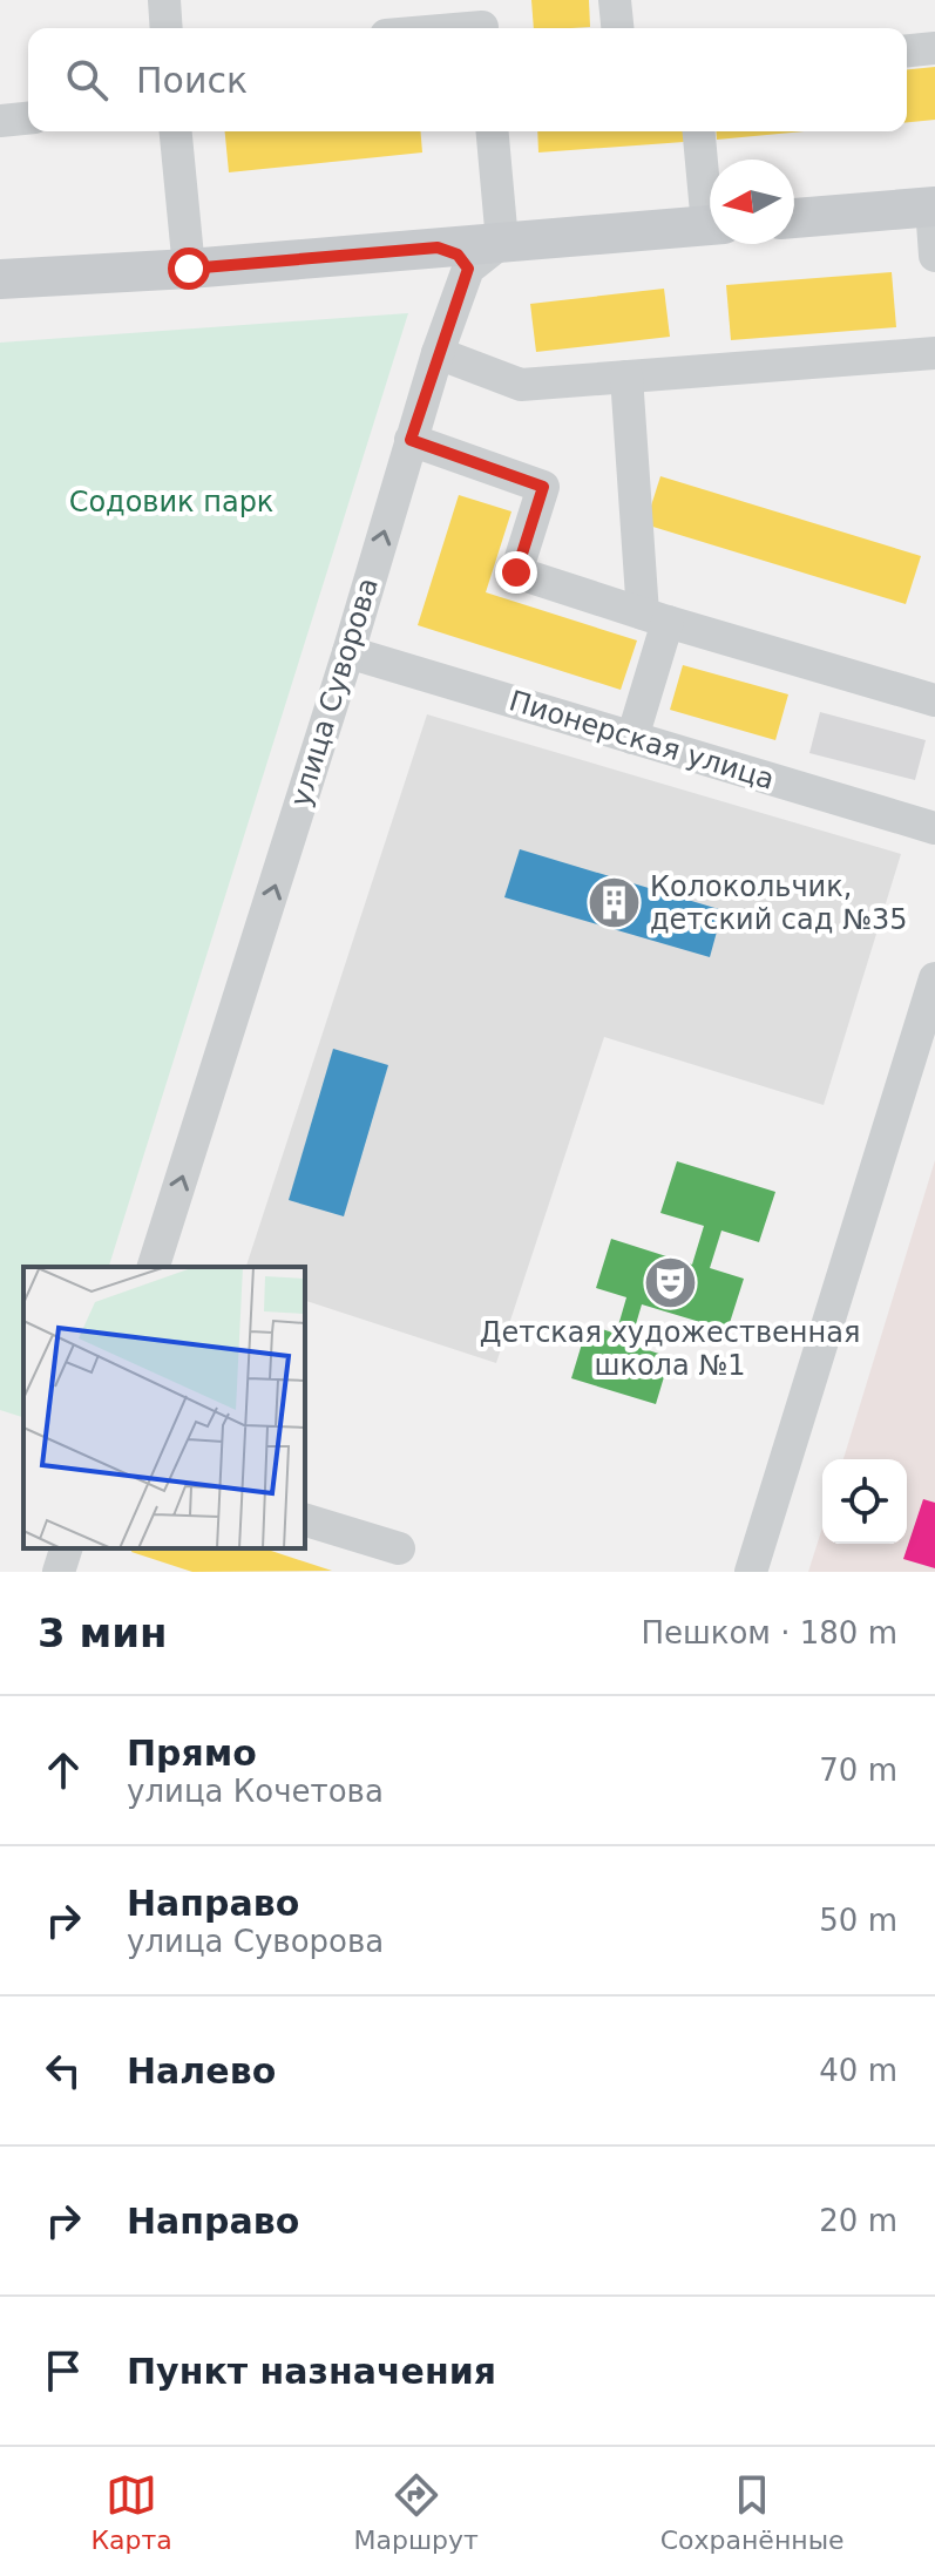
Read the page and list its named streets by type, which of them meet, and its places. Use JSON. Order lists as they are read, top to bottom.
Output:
{
  "streets": {
    "street": ["улица Суворова", "Пионерская улица"]
  },
  "crossings": [
    ["улица Суворова", "Пионерская улица"]
  ],
  "one_way": ["улица Суворова"],
  "parks": ["Содовик парк"],
  "places": {
    "building": ["Колокольчик, детский сад №35"],
    "theatre": ["Детская художественная школа №1"]
  },
  "north": "left",
  "page": {
    "search": "Поиск",
    "heading": ["3 мин", "Пешком · 180 m"],
    "list": [
      ["Прямо", "улица Кочетова", "70 m"],
      ["Направо", "улица Суворова", "50 m"],
      ["Налево", "40 m"],
      ["Направо", "20 m"],
      "Пункт назначения"
    ],
    "nav": ["Карта", "Маршрут", "Сохранённые"]
  }
}
